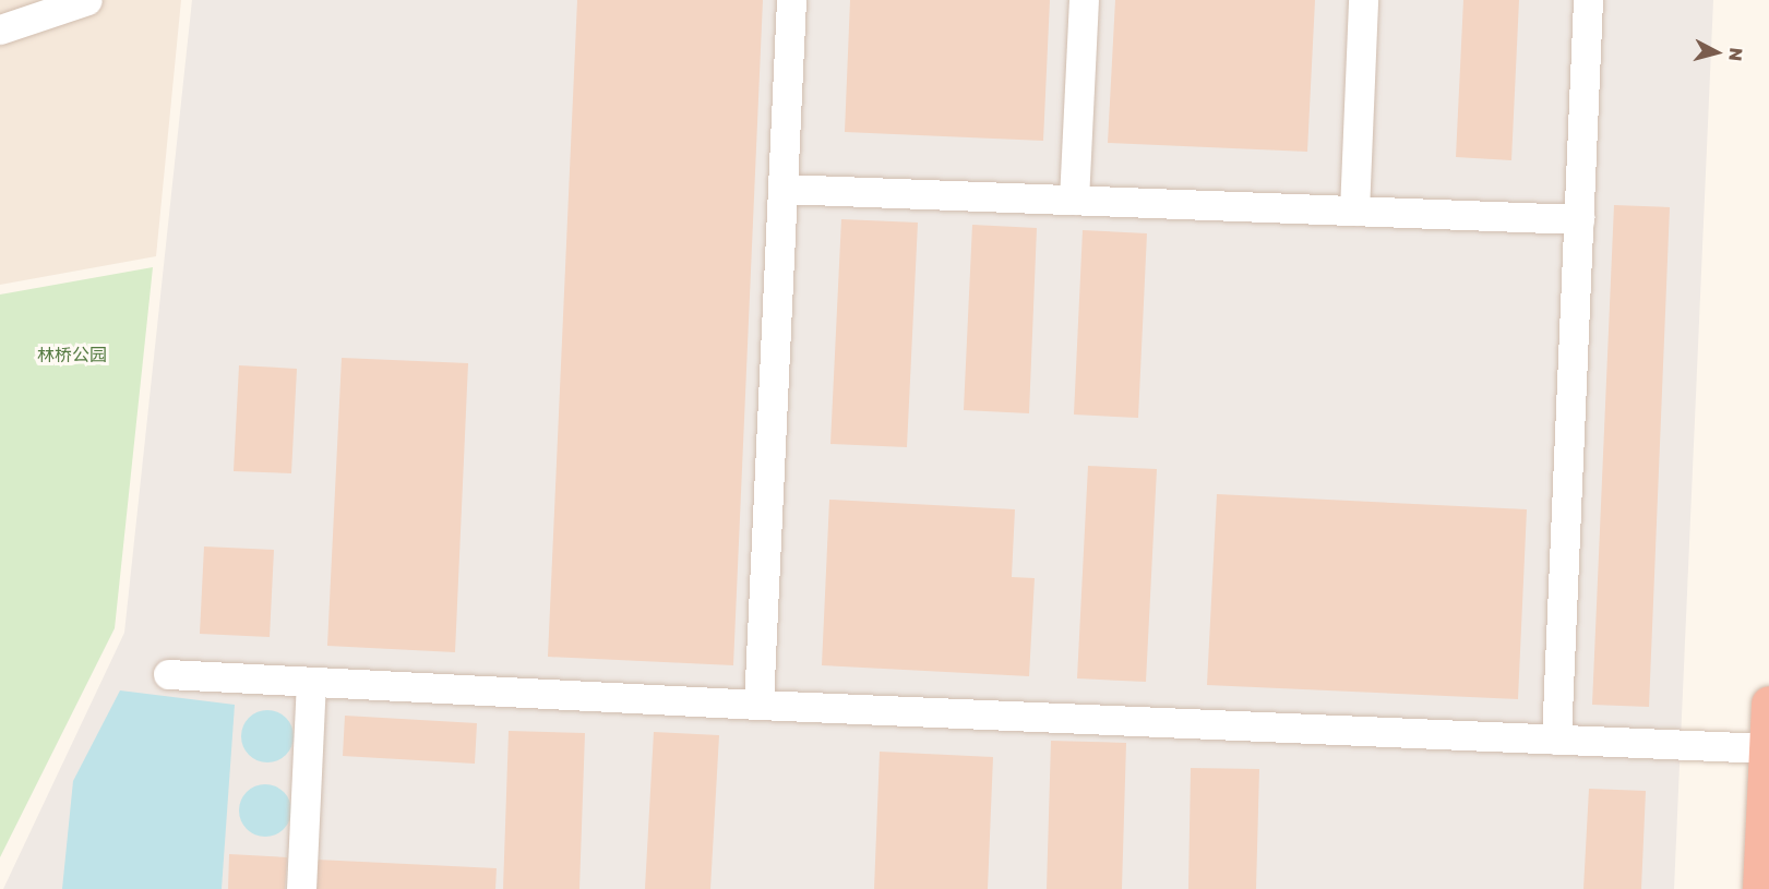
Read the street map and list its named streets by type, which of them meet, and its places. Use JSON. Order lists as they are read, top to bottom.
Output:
{
  "parks": ["林桥公园"],
  "north": "right"
}
